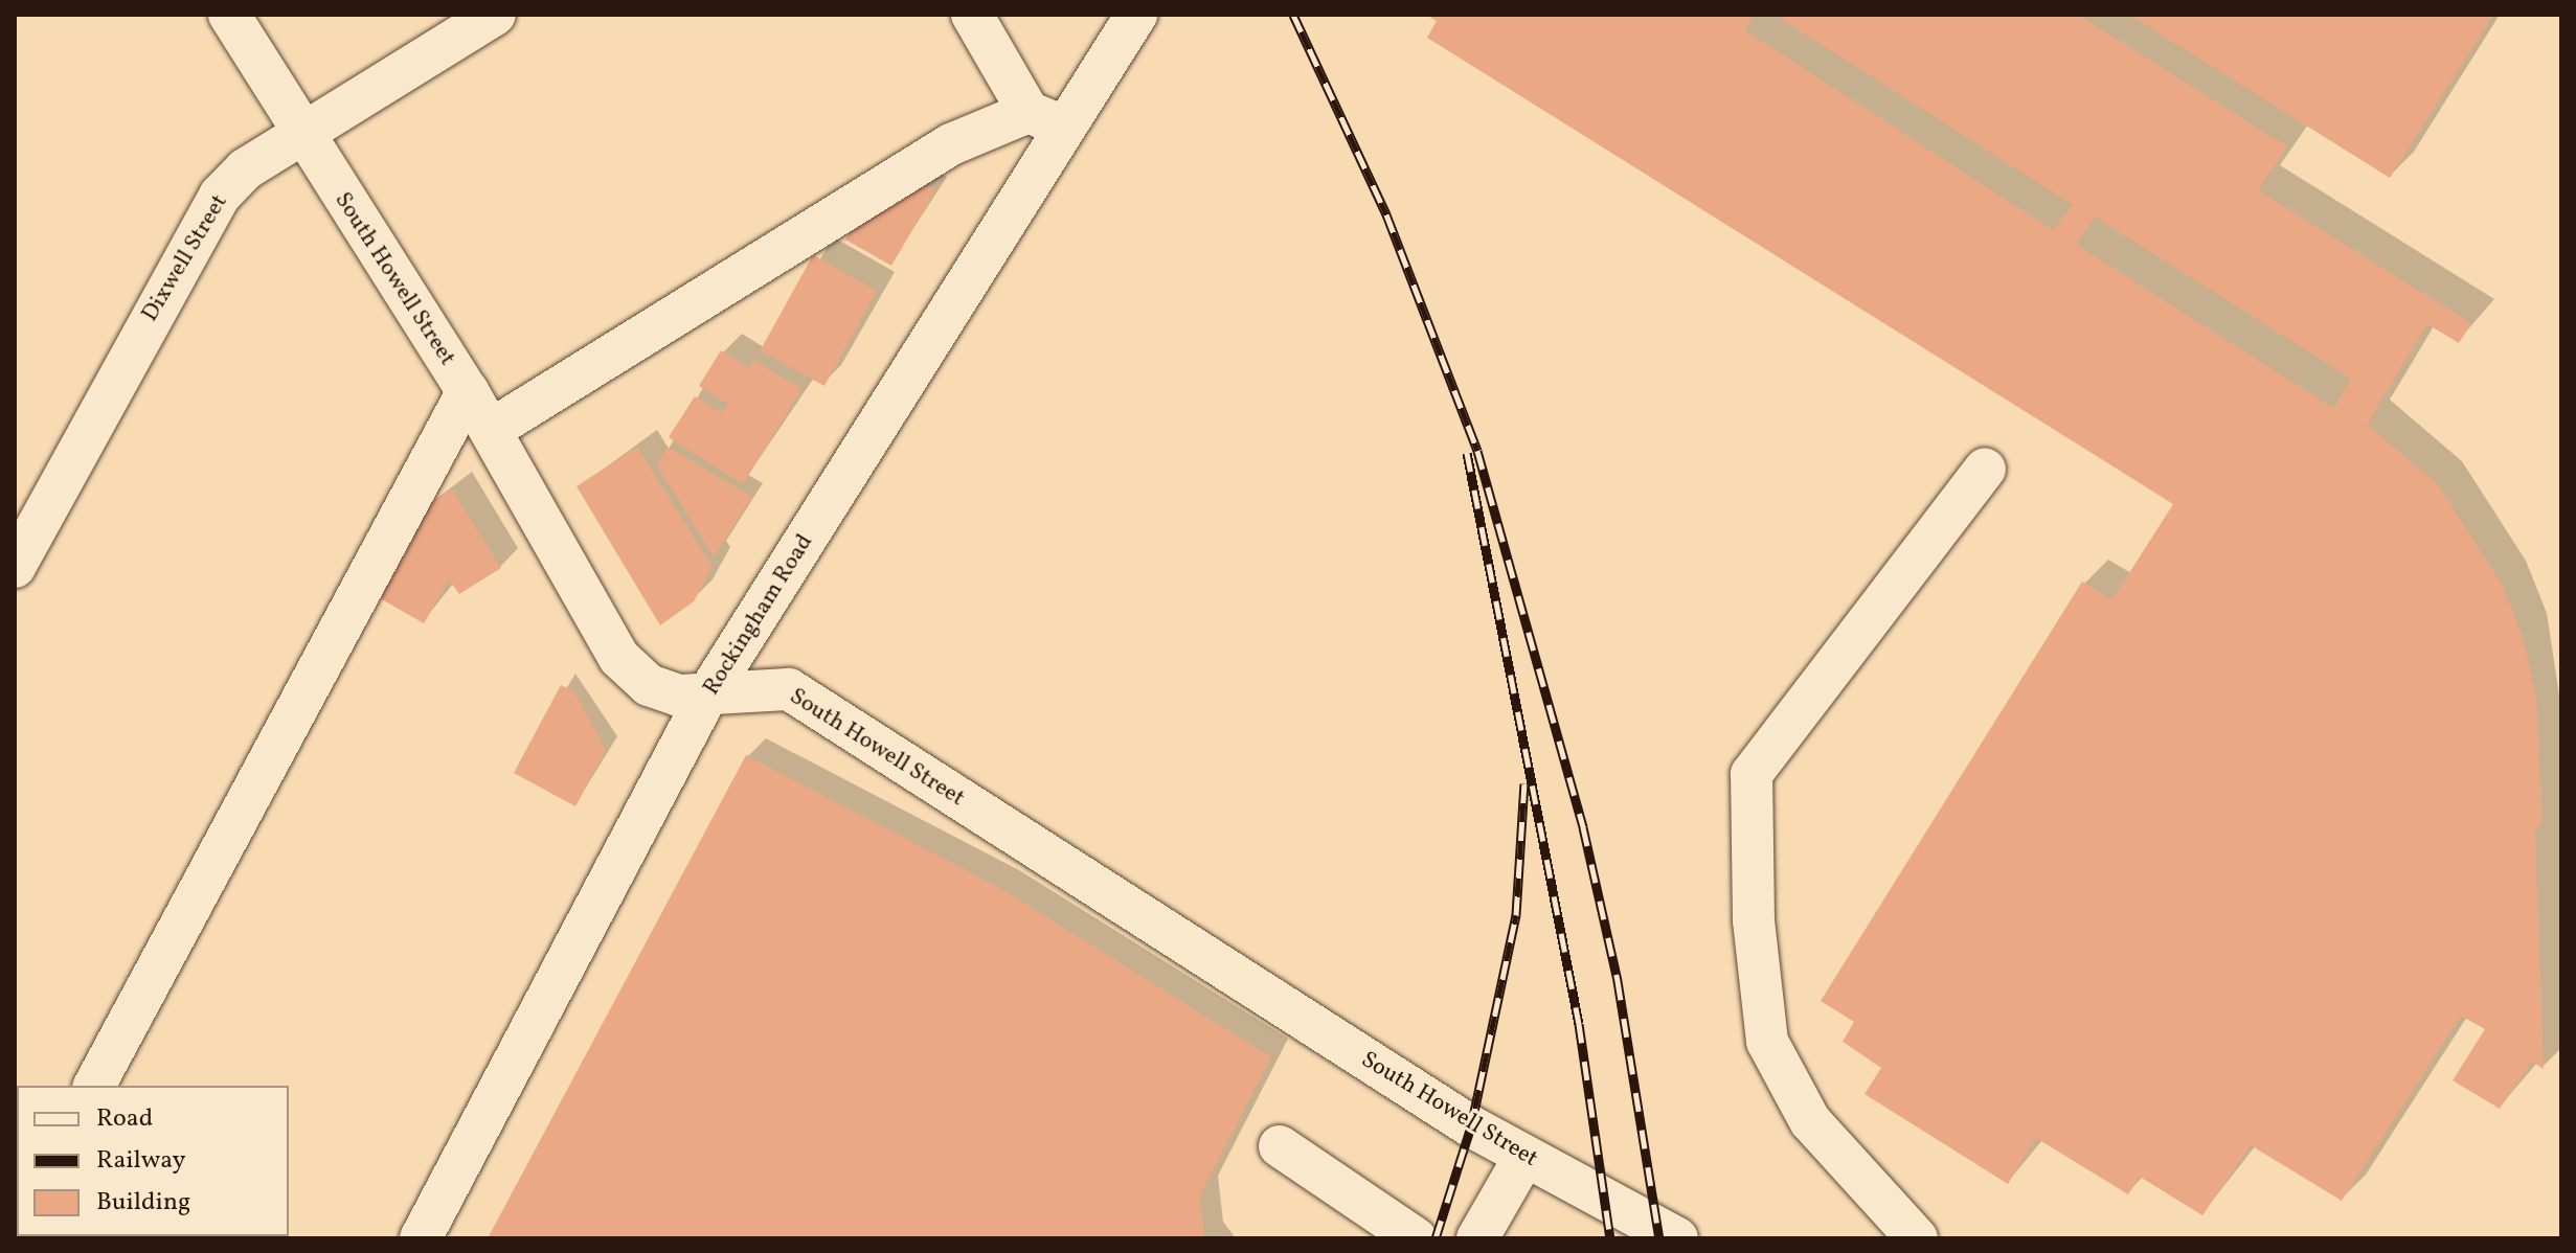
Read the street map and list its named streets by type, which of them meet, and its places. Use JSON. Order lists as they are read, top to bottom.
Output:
{
  "streets": {
    "street": ["Dixwell Street", "South Howell Street", "Rockingham Road"]
  },
  "crossings": [
    ["Dixwell Street", "South Howell Street"],
    ["South Howell Street", "Rockingham Road"]
  ],
  "legend": ["Road", "Railway", "Building"]
}
